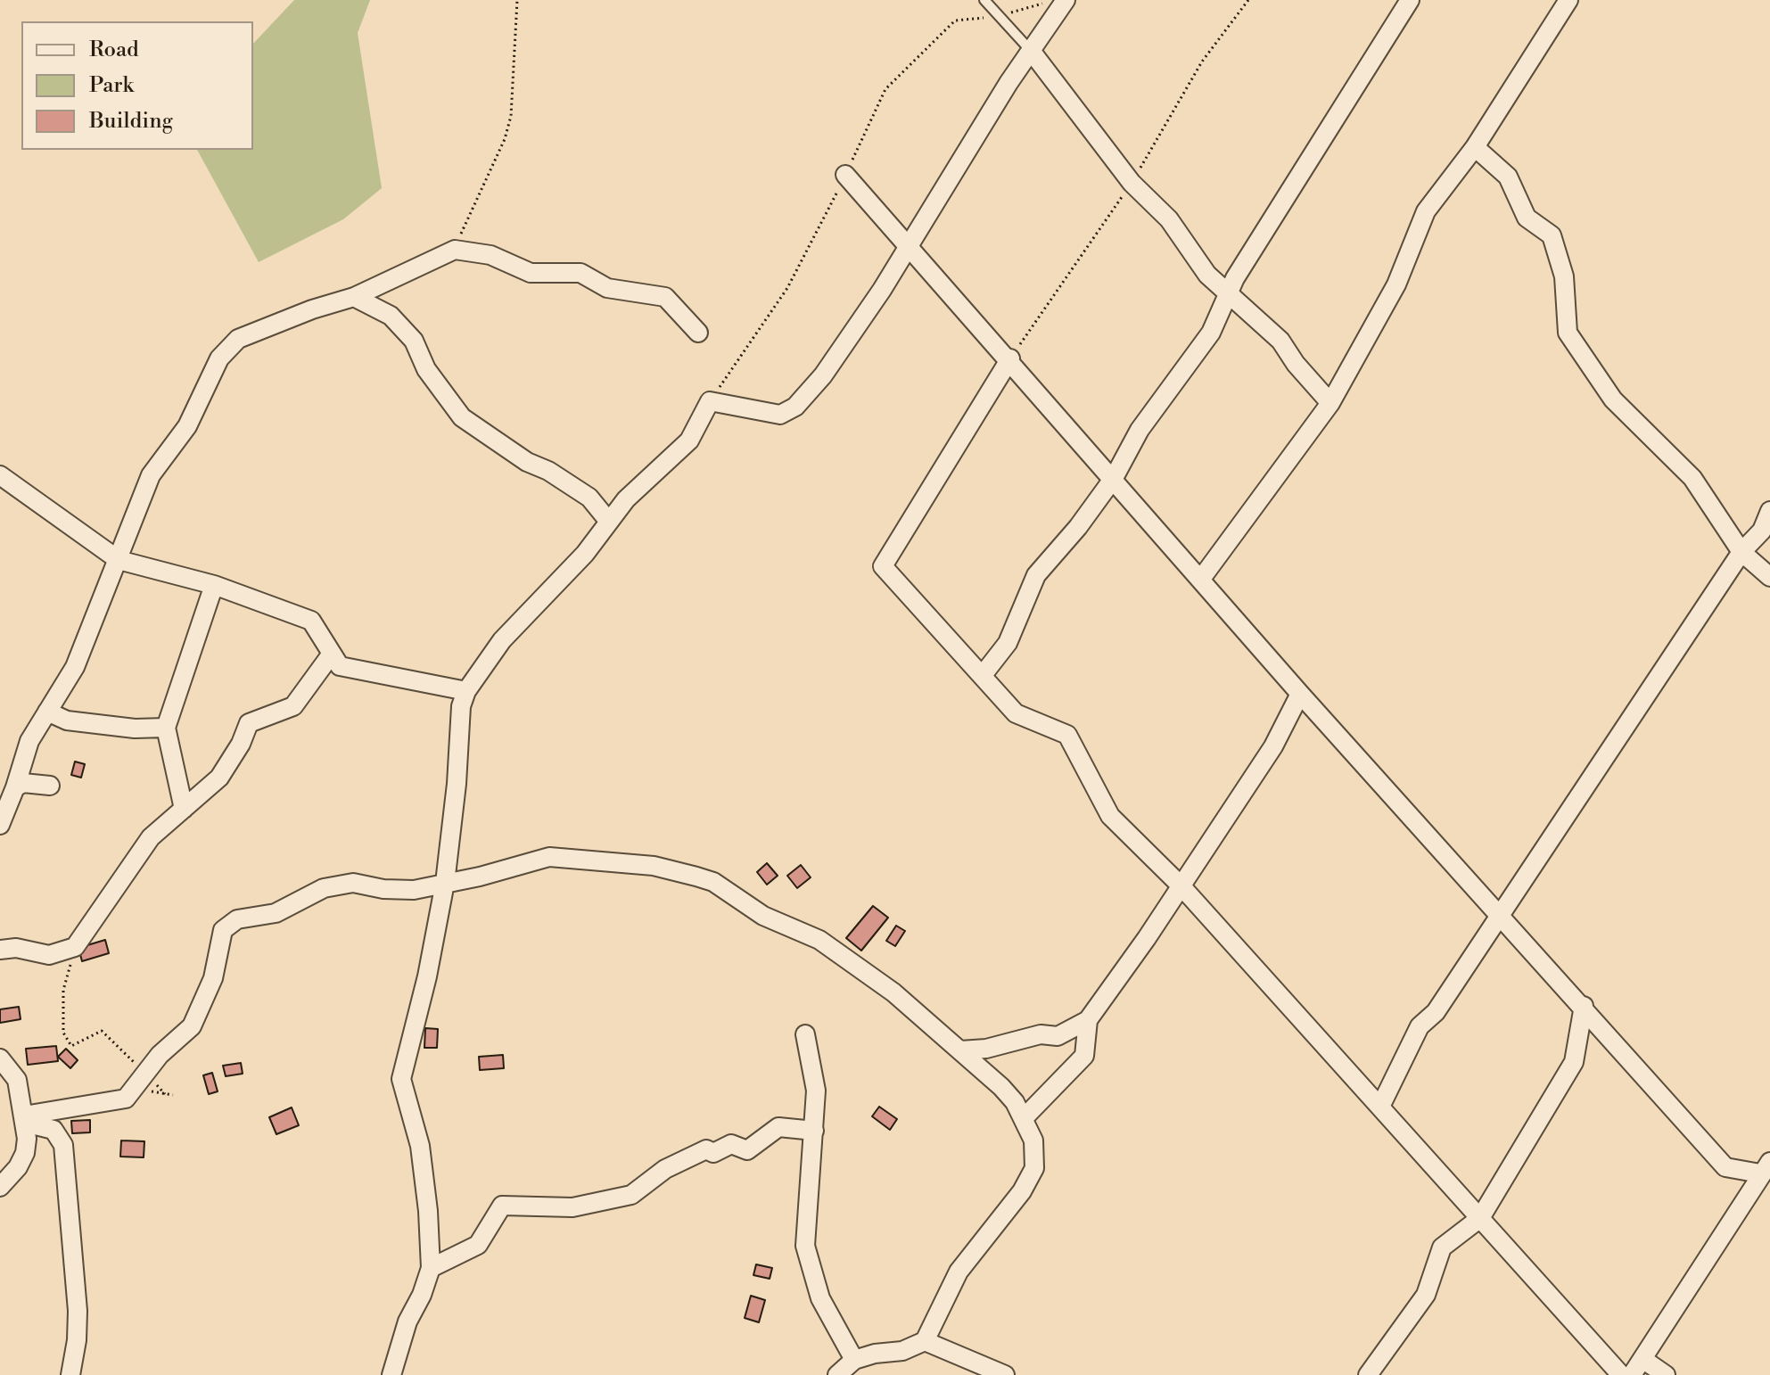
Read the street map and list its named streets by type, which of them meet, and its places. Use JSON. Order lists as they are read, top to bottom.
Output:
{
  "legend": ["Road", "Park", "Building"]
}
